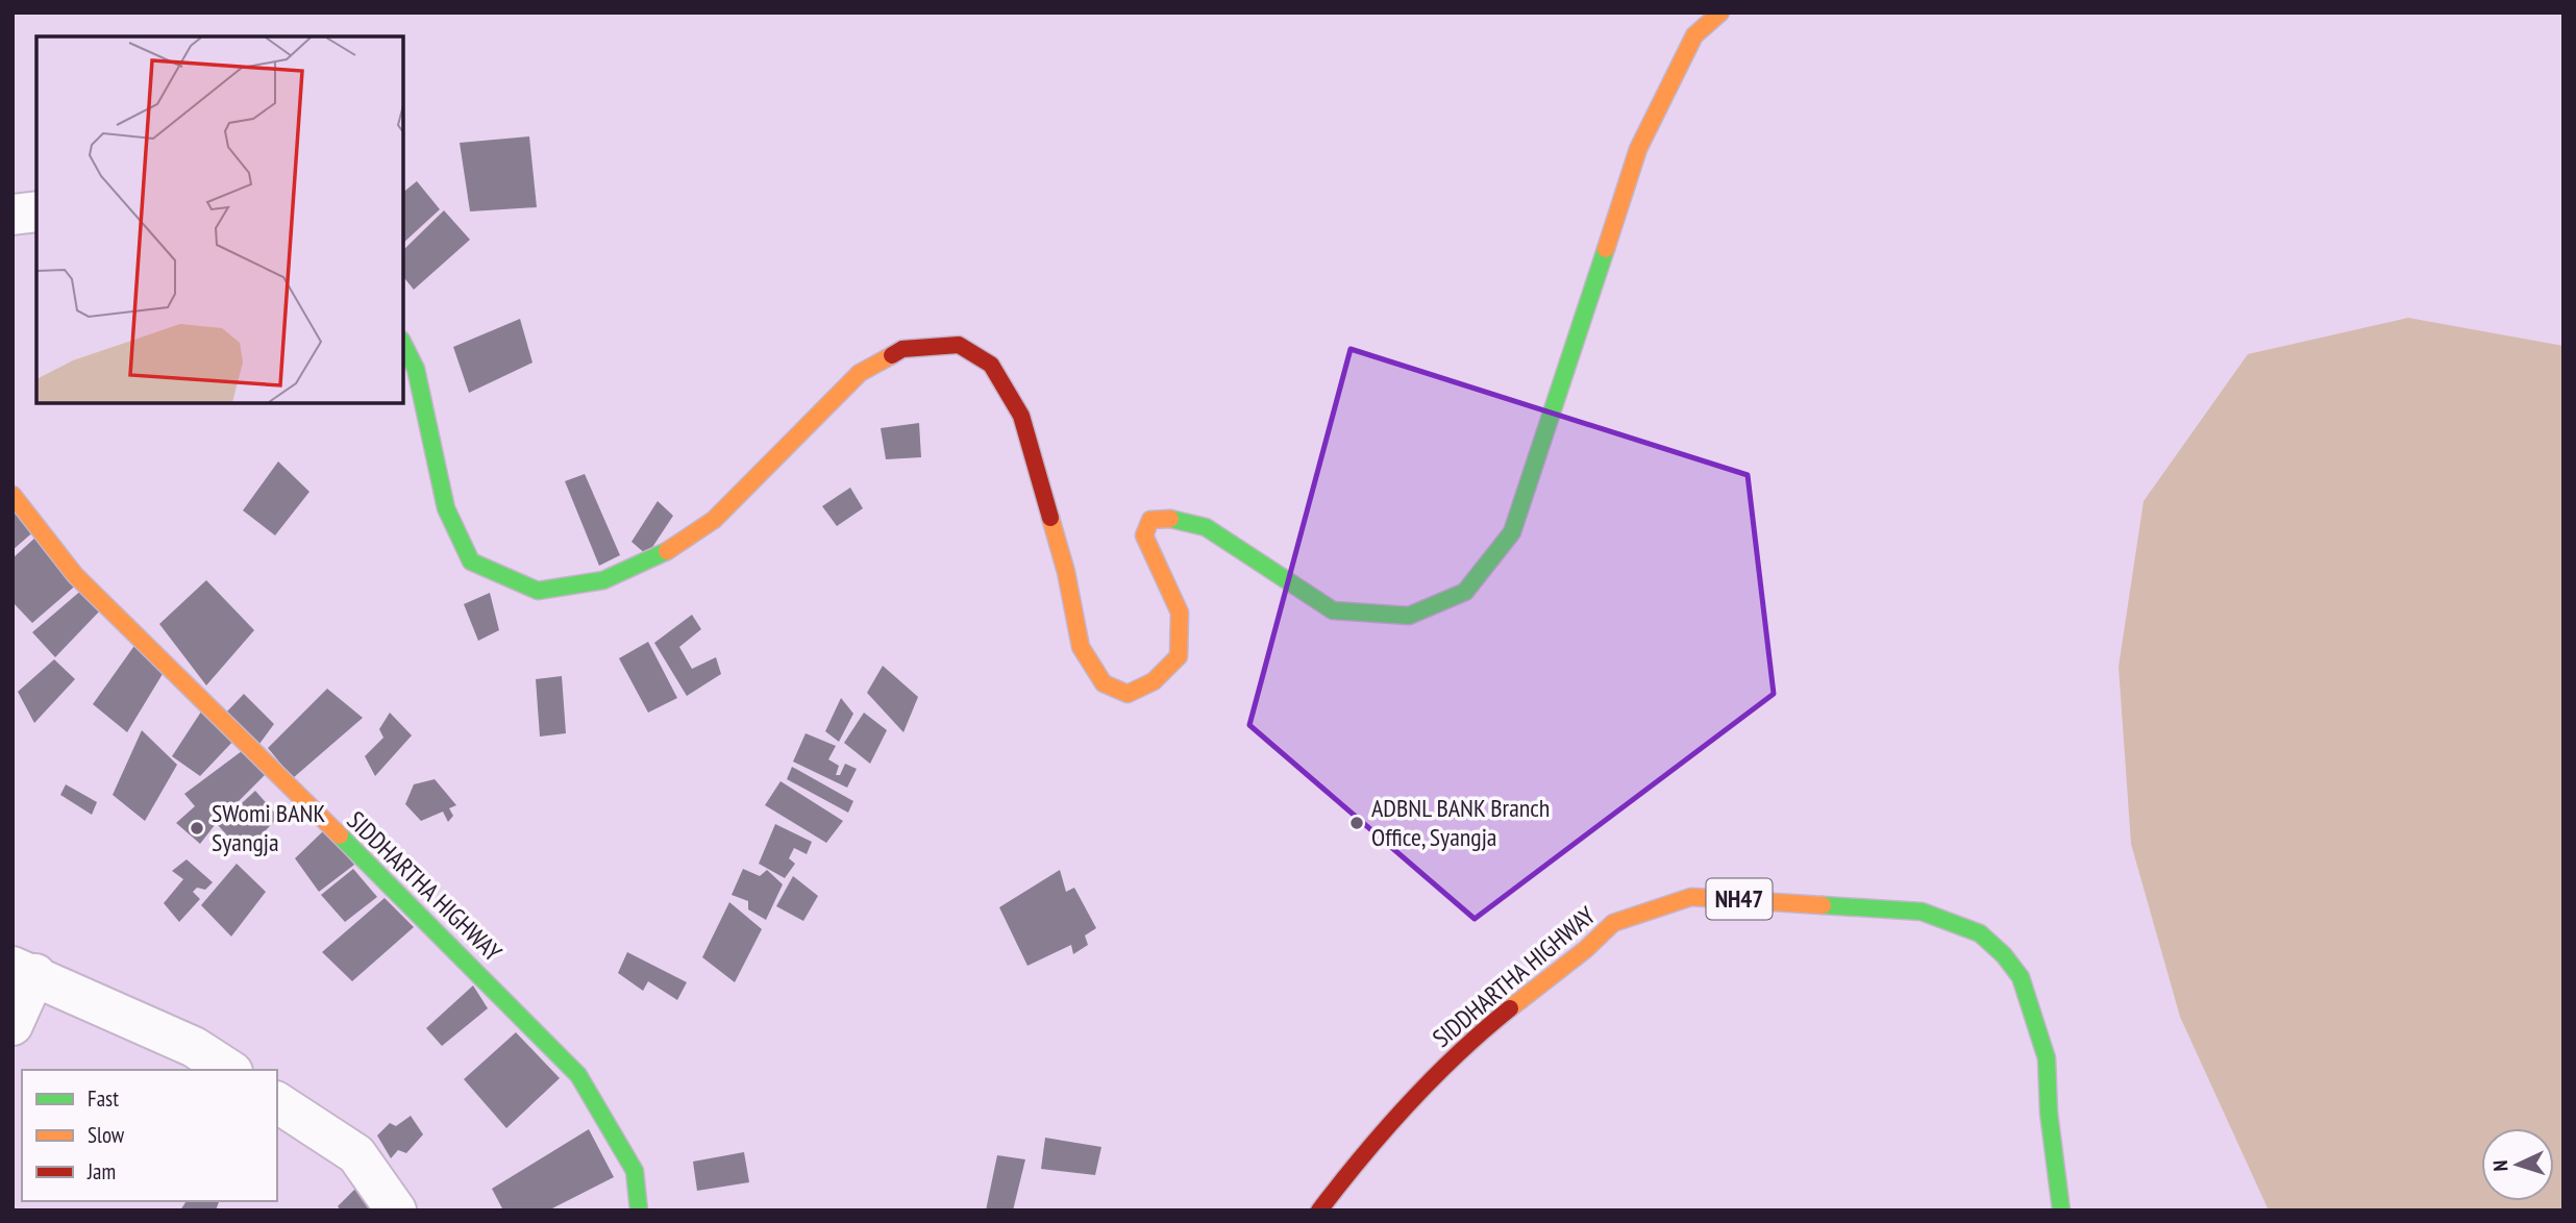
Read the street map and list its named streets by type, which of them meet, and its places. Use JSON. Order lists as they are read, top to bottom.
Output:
{
  "streets": {
    "main road": ["SIDDHARTHA HIGHWAY", "NH47"]
  },
  "places": ["ADBNL BANK Branch Office, Syangja", "SWomi BANK Syangja"],
  "legend": ["Fast", "Slow", "Jam"],
  "north": "left"
}
